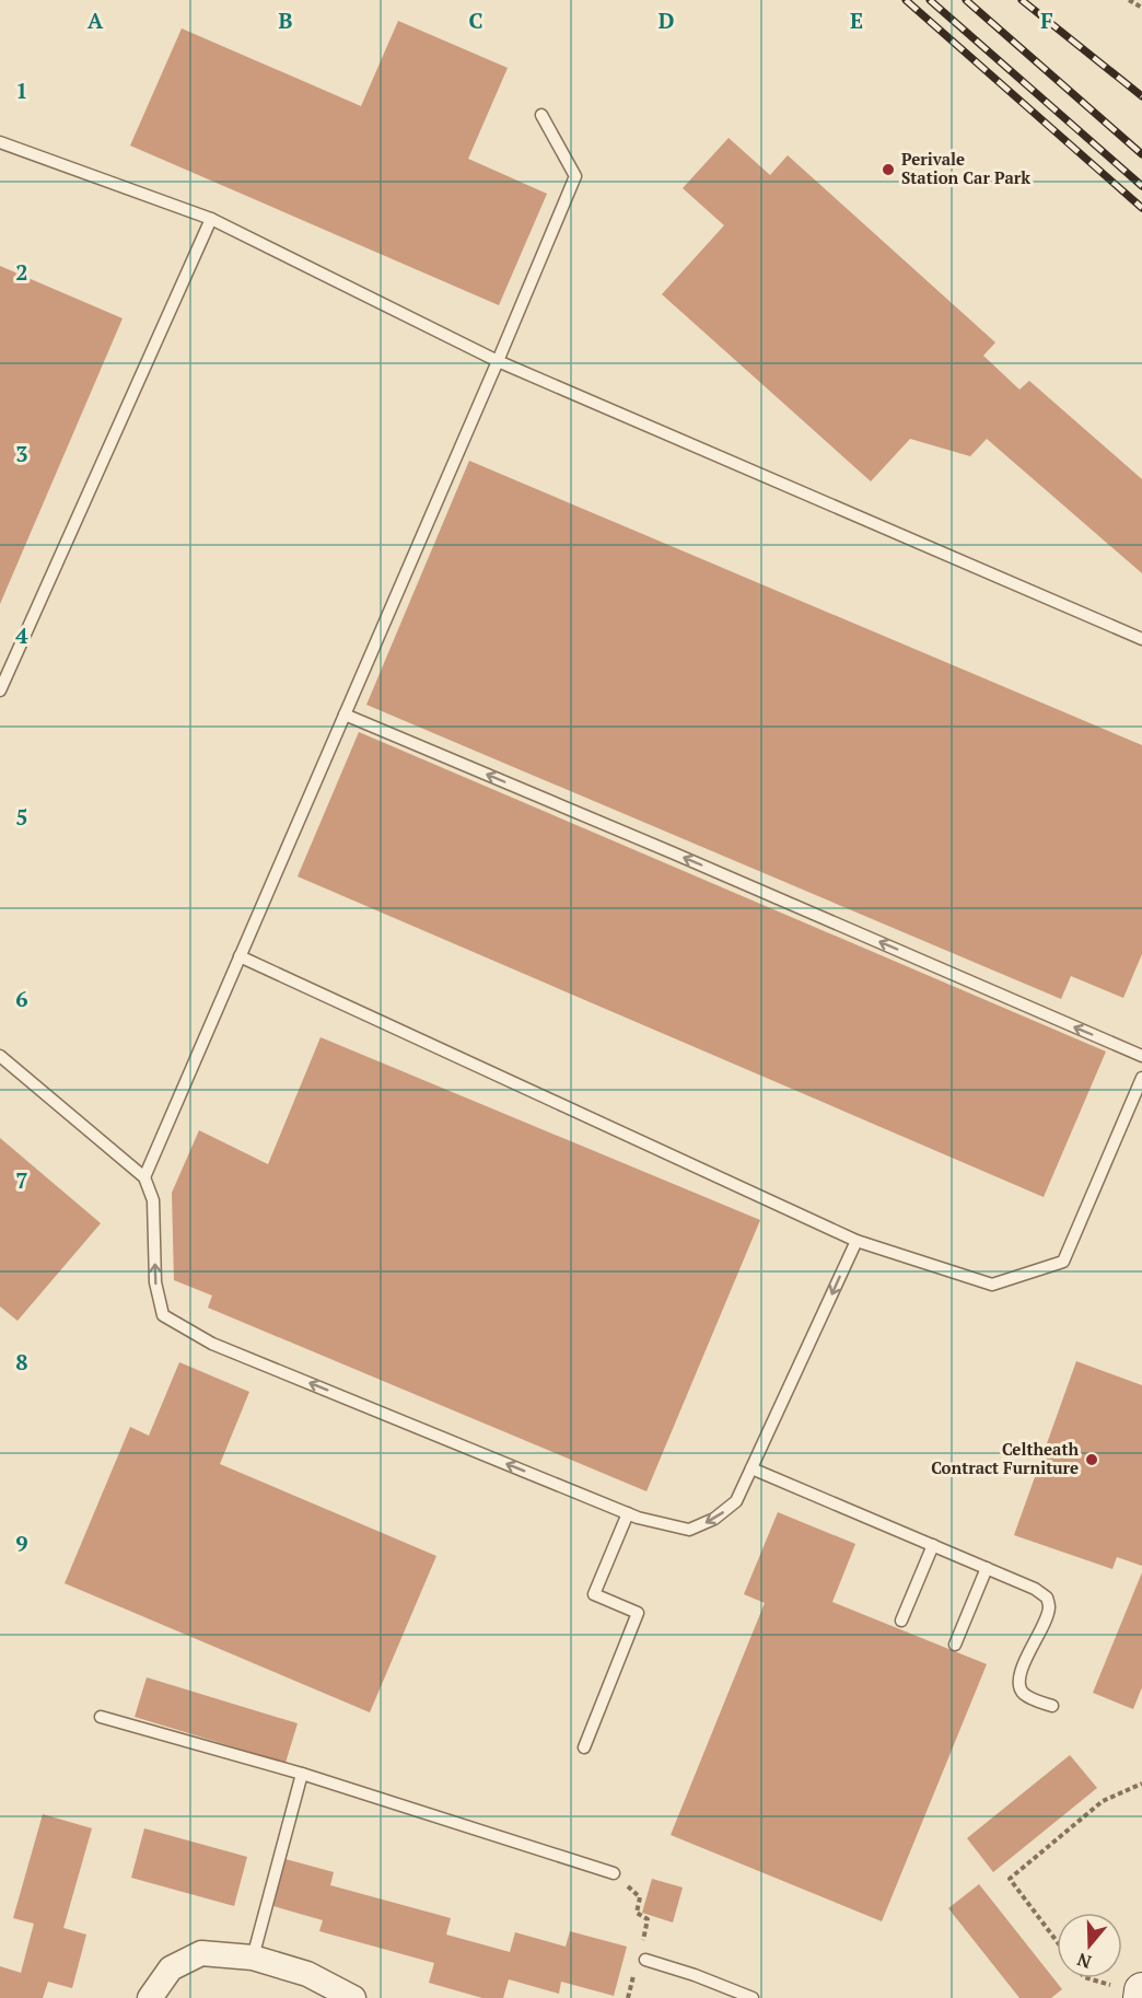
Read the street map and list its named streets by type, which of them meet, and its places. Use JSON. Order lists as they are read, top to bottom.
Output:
{
  "places": ["Perivale Station Car Park", "Celtheath Contract Furniture"],
  "north": "bottom",
  "grid": {
    "columns": [
      "A",
      "B",
      "C",
      "D",
      "E",
      "F"
    ],
    "rows": [
      "1",
      "2",
      "3",
      "4",
      "5",
      "6",
      "7",
      "8",
      "9"
    ]
  }
}
